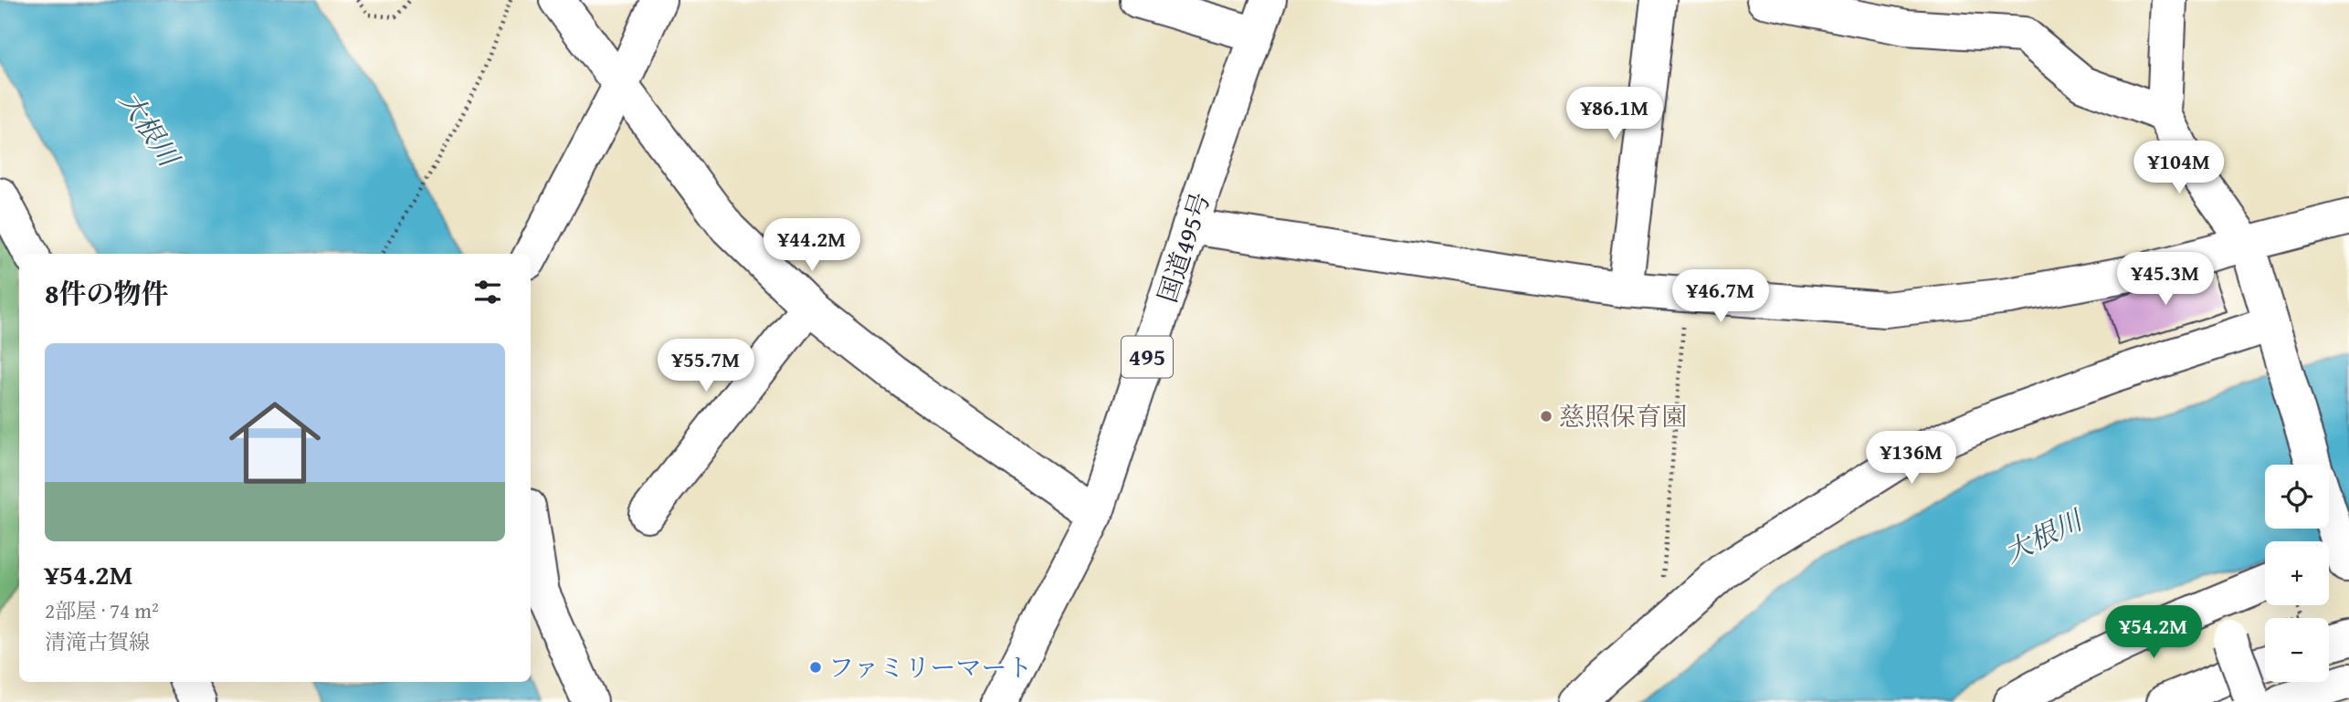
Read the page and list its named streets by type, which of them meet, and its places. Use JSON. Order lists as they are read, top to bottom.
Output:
{
  "streets": {
    "main road": ["国道495号", "495"]
  },
  "water": ["大根川"],
  "places": ["慈照保育園", "ファミリーマート"],
  "page": {
    "price": [
      "¥86.1M",
      "¥104M",
      "¥44.2M",
      "¥45.3M",
      "¥46.7M",
      "¥55.7M",
      "¥136M",
      "¥54.2M"
    ],
    "heading": "8件の物件",
    "list": [
      {
        "name": "¥54.2M",
        "note": "2部屋 · 74 m² · 清滝古賀線"
      }
    ],
    "map_buttons": ["+", "−"]
  }
}
